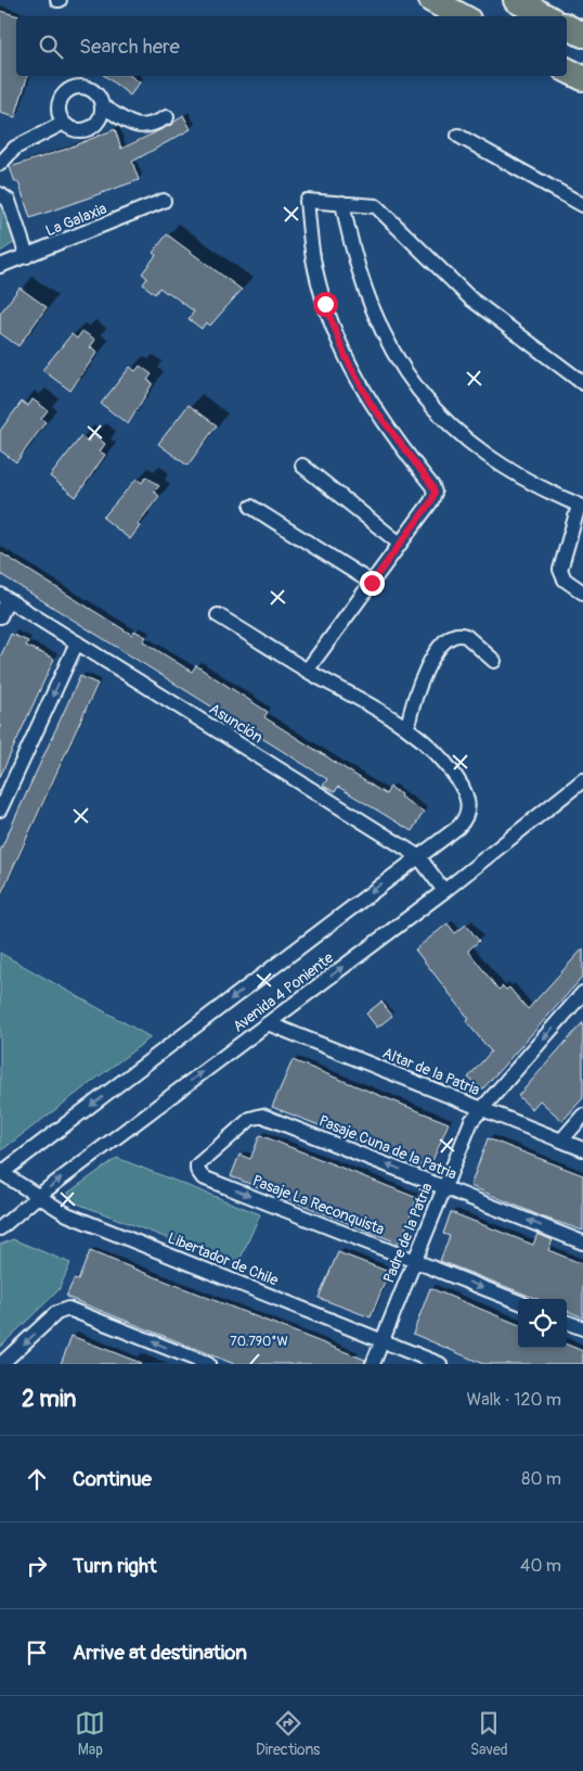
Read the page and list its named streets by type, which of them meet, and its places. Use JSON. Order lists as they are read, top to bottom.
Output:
{
  "streets": {
    "street": [
      "La Galaxia",
      "Asunción",
      "Avenida 4 Poniente",
      "Altar de la Patria",
      "Pasaje Cuna de la Patria",
      "Pasaje La Reconquista",
      "Padre de la Patria",
      "Libertador de Chile"
    ]
  },
  "crossings": [
    ["Asunción", "Avenida 4 Poniente"],
    ["Avenida 4 Poniente", "Altar de la Patria"],
    ["Avenida 4 Poniente", "Libertador de Chile"],
    ["Altar de la Patria", "Padre de la Patria"],
    ["Pasaje Cuna de la Patria", "Pasaje La Reconquista"],
    ["Pasaje Cuna de la Patria", "Padre de la Patria"],
    ["Pasaje La Reconquista", "Padre de la Patria"],
    ["Padre de la Patria", "Libertador de Chile"]
  ],
  "one_way": ["Pasaje Cuna de la Patria", "Pasaje La Reconquista", "Padre de la Patria"],
  "page": {
    "search": "Search here",
    "heading": ["2 min", "Walk · 120 m"],
    "list": [
      ["Continue", "80 m"],
      ["Turn right", "40 m"],
      "Arrive at destination"
    ],
    "nav": ["Map", "Directions", "Saved"]
  },
  "coordinates": ["70.790°W"]
}
